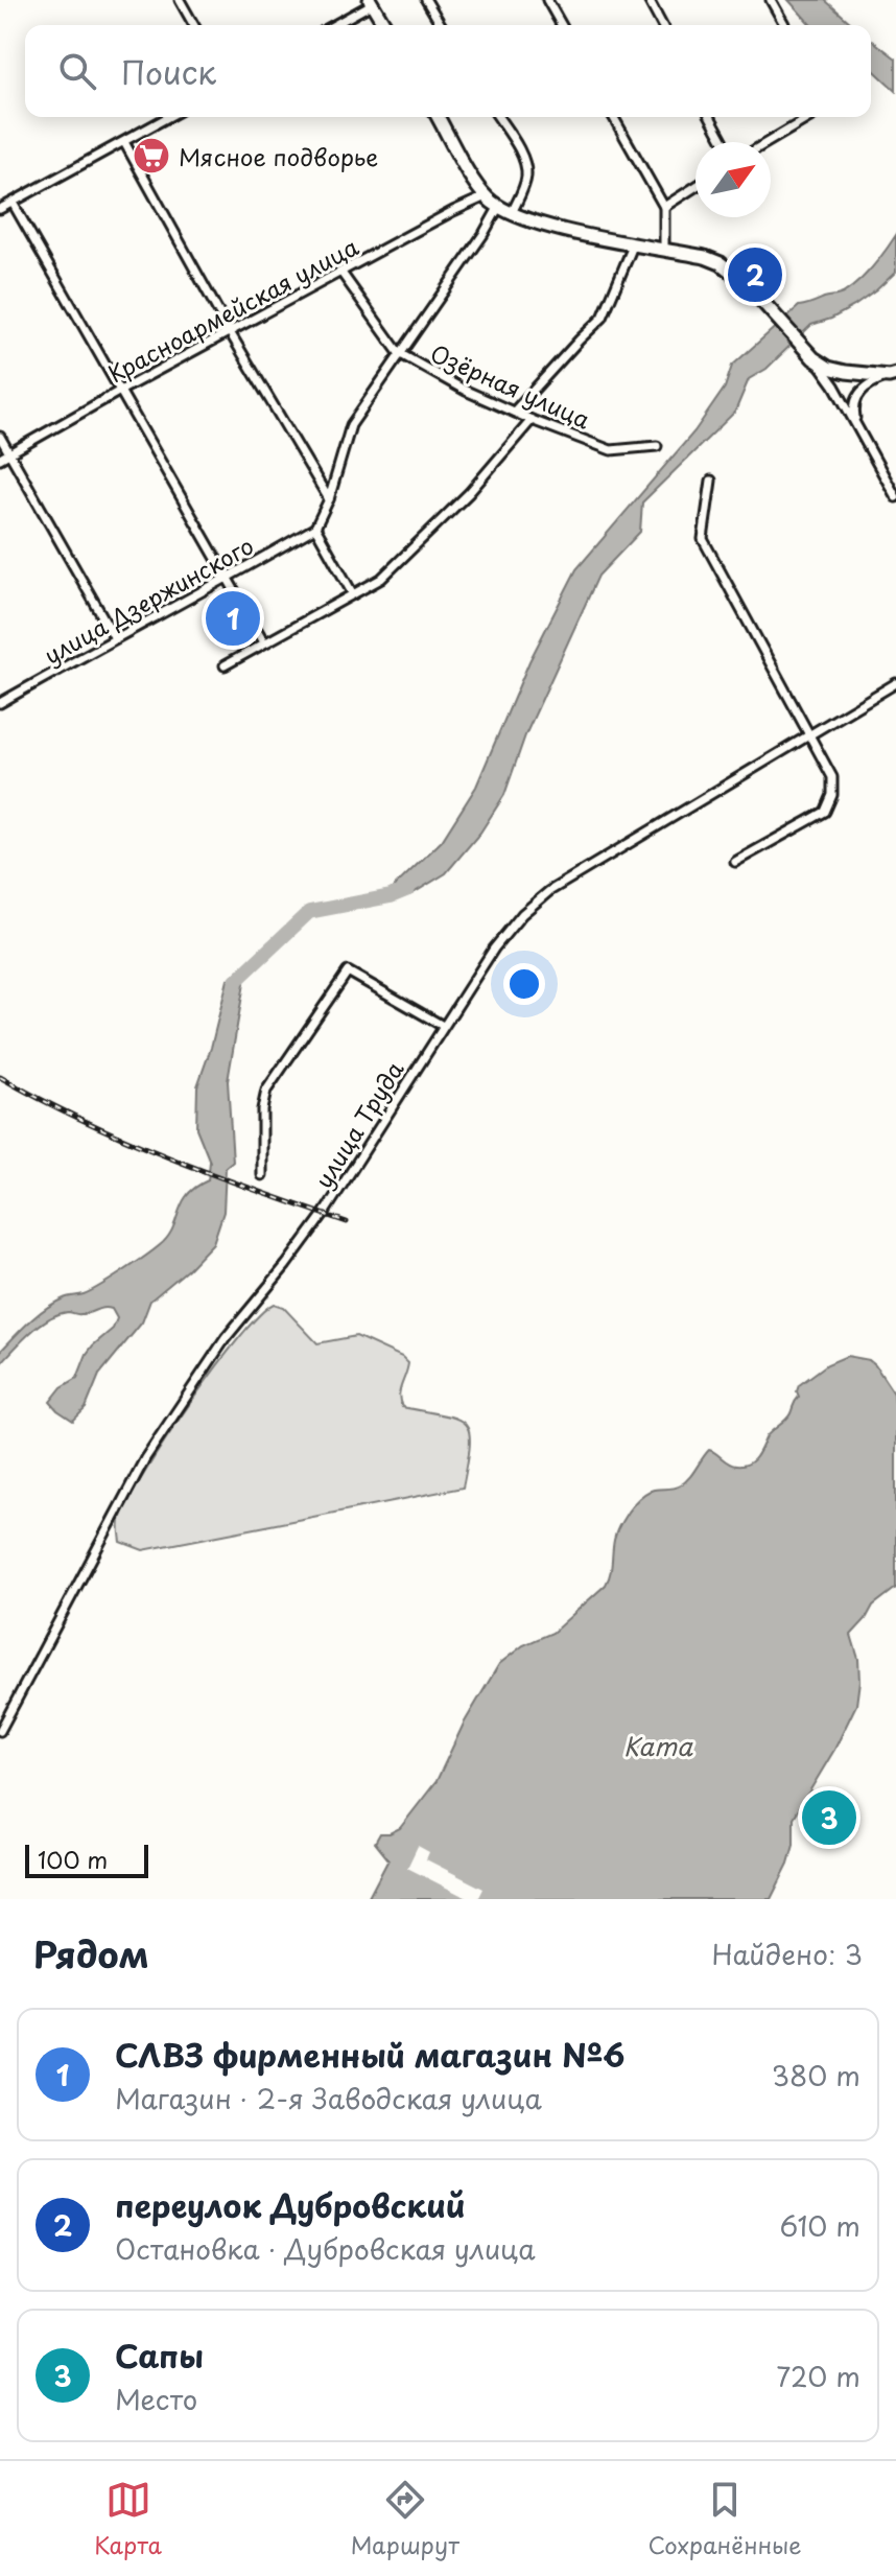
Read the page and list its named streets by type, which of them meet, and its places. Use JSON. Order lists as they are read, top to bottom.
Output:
{
  "streets": {
    "street": [
      "Красноармейская улица",
      "Озёрная улица",
      "улица Дзержинского",
      "улица Труда"
    ]
  },
  "crossings": [
    ["Красноармейская улица", "Озёрная улица"]
  ],
  "water": ["Kama"],
  "places": {
    "supermarket": ["Мясное подворье"]
  },
  "scale_bar": "100 m",
  "north": "top right",
  "page": {
    "search": "Поиск",
    "pins": ["2", "1", "3"],
    "scale": "100 m",
    "heading": ["Рядом", "Найдено: 3"],
    "list": [
      {
        "mark": "1",
        "name": "СЛВЗ фирменный магазин №6",
        "note": "Магазин · 2-я Заводская улица",
        "value": "380 m"
      },
      {
        "mark": "2",
        "name": "переулок Дубровский",
        "note": "Остановка · Дубровская улица",
        "value": "610 m"
      },
      {
        "mark": "3",
        "name": "Сапы",
        "note": "Место",
        "value": "720 m"
      }
    ],
    "nav": ["Карта", "Маршрут", "Сохранённые"]
  }
}
